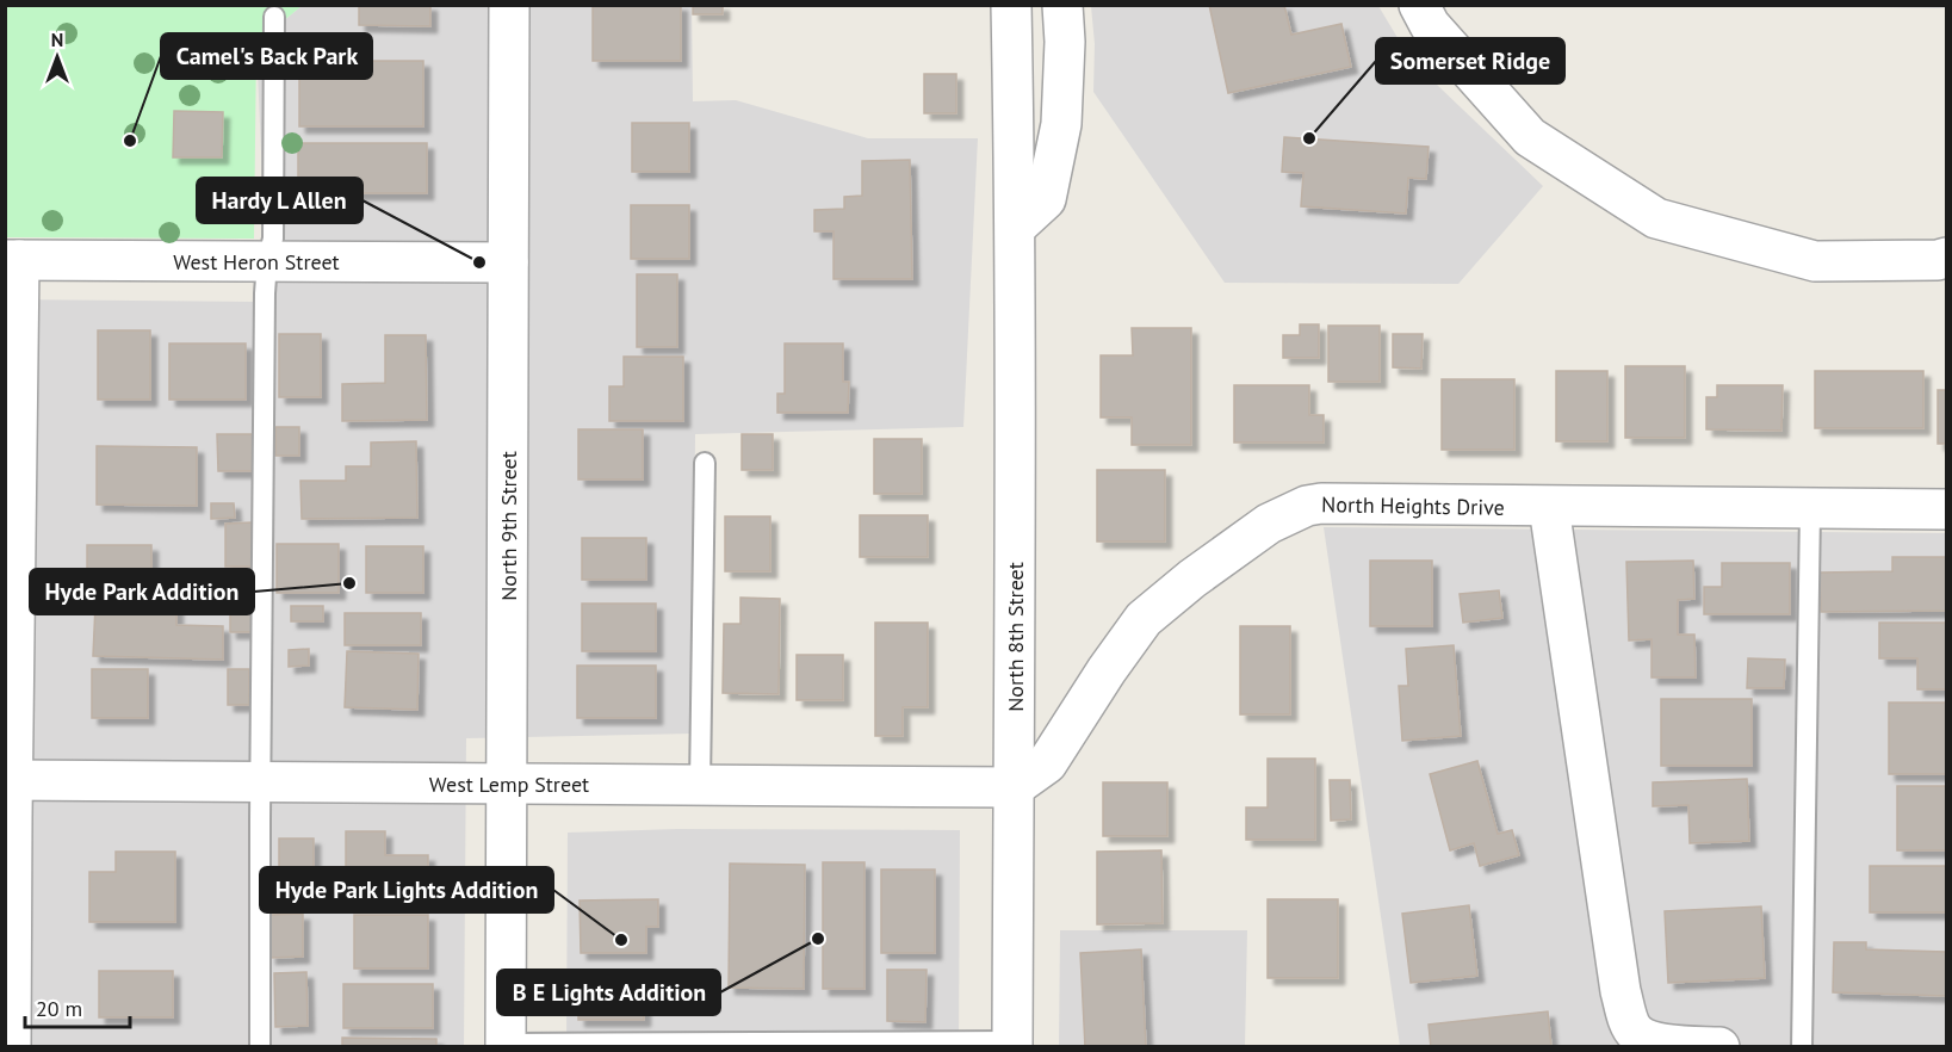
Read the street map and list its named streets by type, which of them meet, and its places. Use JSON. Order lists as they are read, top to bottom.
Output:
{
  "streets": {
    "street": [
      "West Heron Street",
      "North Heights Drive",
      "North 9th Street",
      "North 8th Street",
      "West Lemp Street"
    ]
  },
  "crossings": [
    ["West Heron Street", "North 9th Street"],
    ["North Heights Drive", "North 8th Street"],
    ["North Heights Drive", "West Lemp Street"],
    ["North 9th Street", "West Lemp Street"],
    ["North 8th Street", "West Lemp Street"]
  ],
  "places": [
    "Somerset Ridge",
    "Camel's Back Park",
    "Hardy L Allen",
    "Hyde Park Addition",
    "B E Lights Addition",
    "Hyde Park Lights Addition"
  ],
  "scale_bar": "20 m",
  "north": "top"
}
